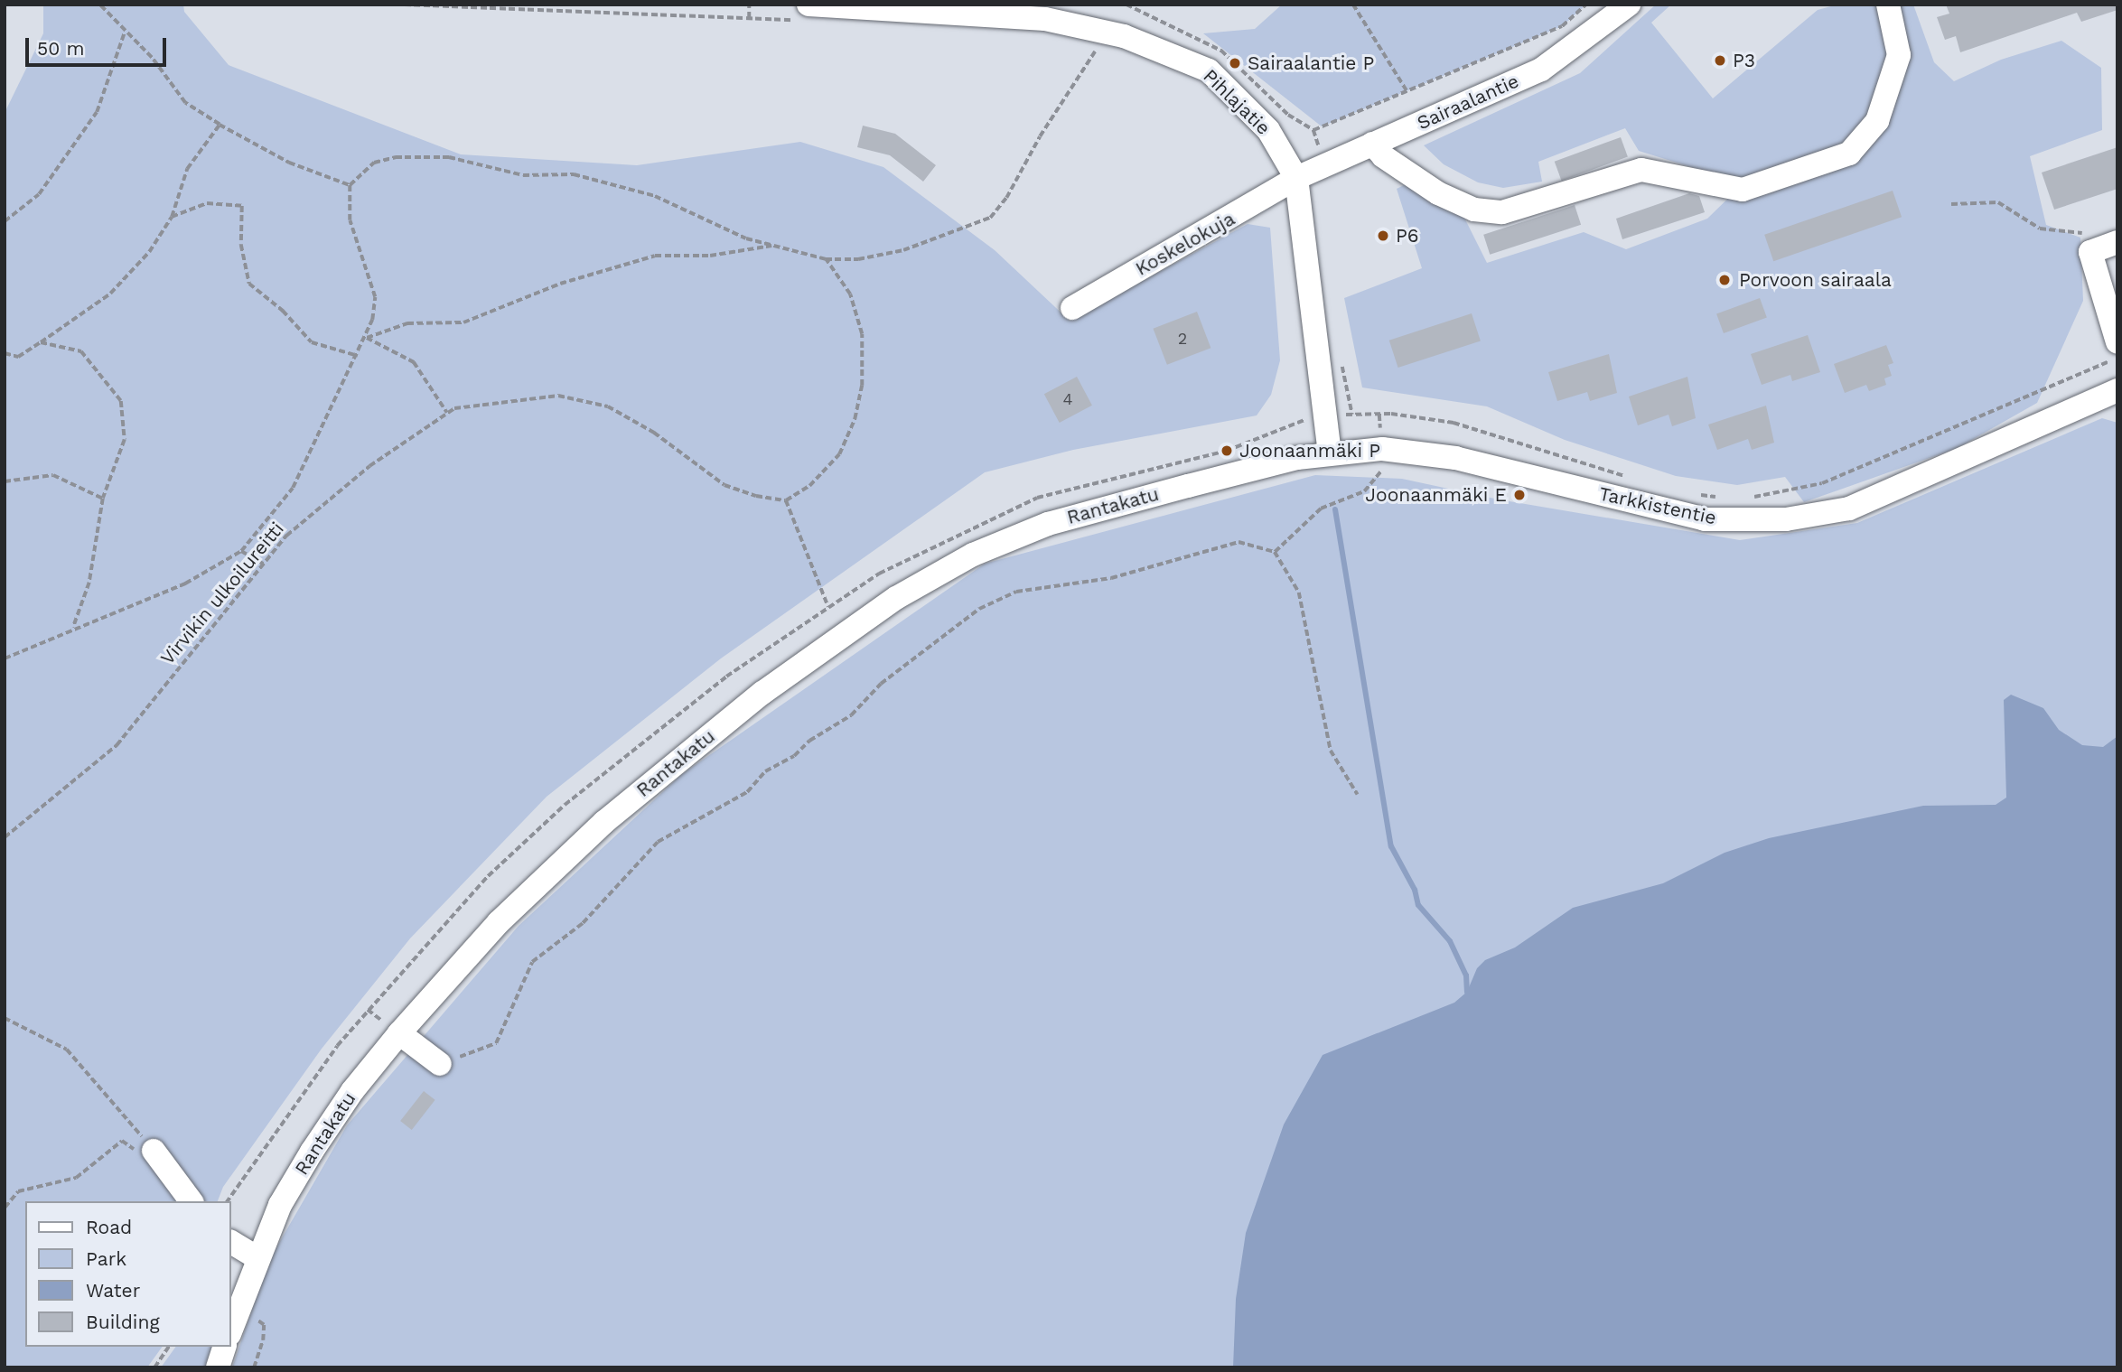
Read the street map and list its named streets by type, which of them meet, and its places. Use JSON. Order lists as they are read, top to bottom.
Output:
{
  "streets": {
    "street": [
      "Pihlajatie",
      "Sairaalantie",
      "Koskelokuja",
      "Rantakatu",
      "Tarkkistentie"
    ],
    "path": ["Virvikin ulkoilureitti"]
  },
  "crossings": [
    ["Pihlajatie", "Sairaalantie"],
    ["Pihlajatie", "Koskelokuja"],
    ["Pihlajatie", "Rantakatu"],
    ["Pihlajatie", "Tarkkistentie"],
    ["Sairaalantie", "Koskelokuja"],
    ["Rantakatu", "Tarkkistentie"]
  ],
  "places": [
    "P3",
    "Sairaalantie P",
    "P6",
    "Porvoon sairaala",
    "Joonaanmäki P",
    "Joonaanmäki E"
  ],
  "house_numbers": ["2", "4"],
  "legend": [
    "Road",
    "Park",
    "Water",
    "Building"
  ],
  "scale_bar": "50 m"
}
